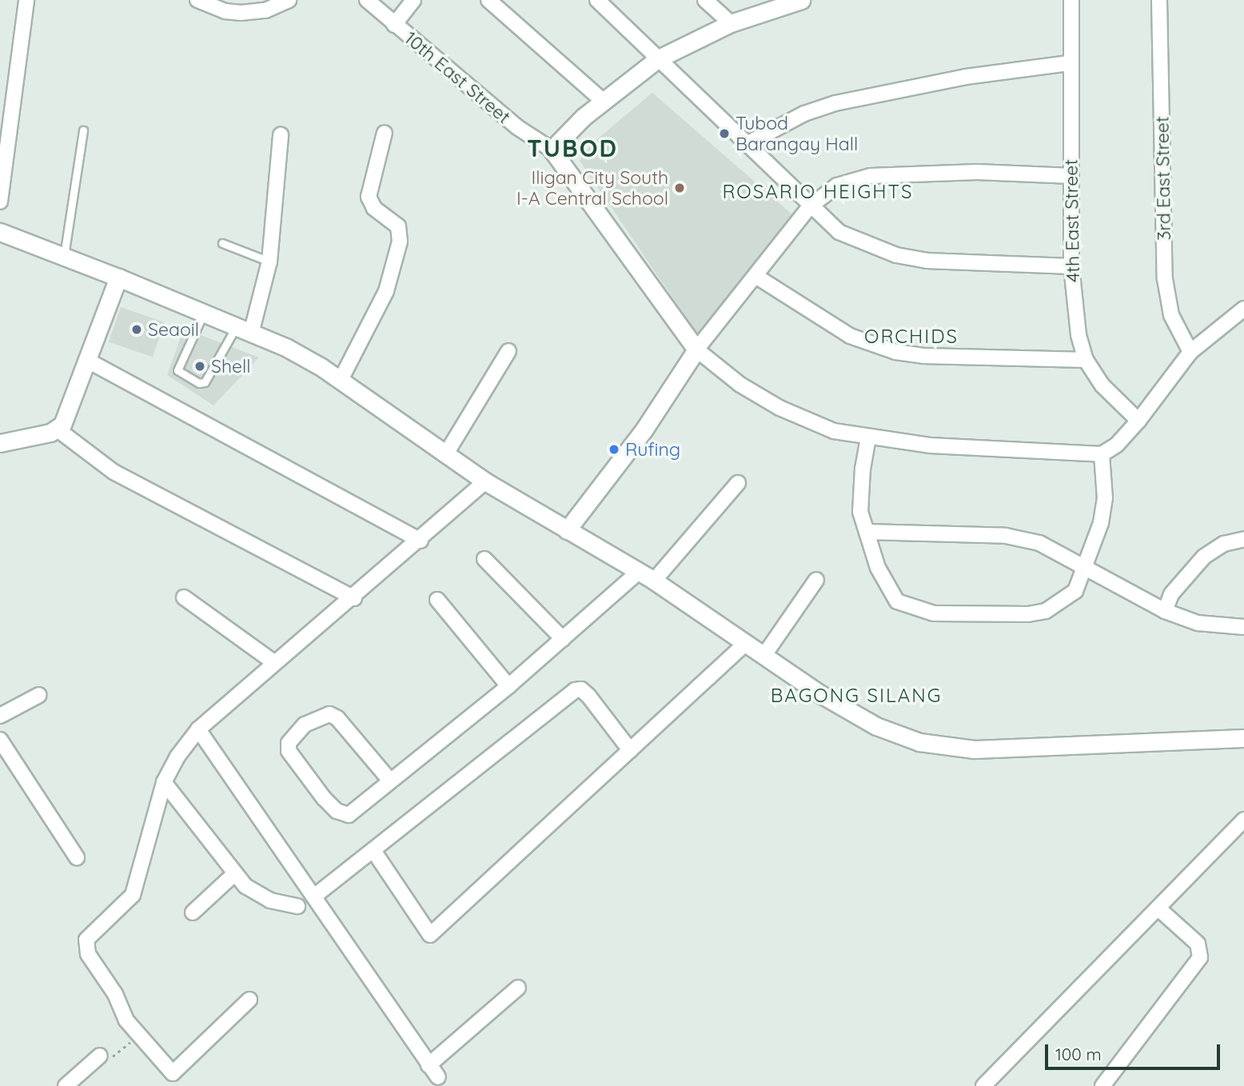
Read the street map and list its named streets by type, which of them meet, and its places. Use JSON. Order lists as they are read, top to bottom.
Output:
{
  "streets": {
    "street": ["10th East Street", "3rd East Street", "4th East Street"]
  },
  "districts": [
    "TUBOD",
    "ROSARIO HEIGHTS",
    "ORCHIDS",
    "BAGONG SILANG"
  ],
  "places": [
    "Tubod Barangay Hall",
    "Iligan City South I-A Central School",
    "Seaoil",
    "Shell",
    "Rufing"
  ],
  "scale_bar": "100 m"
}
